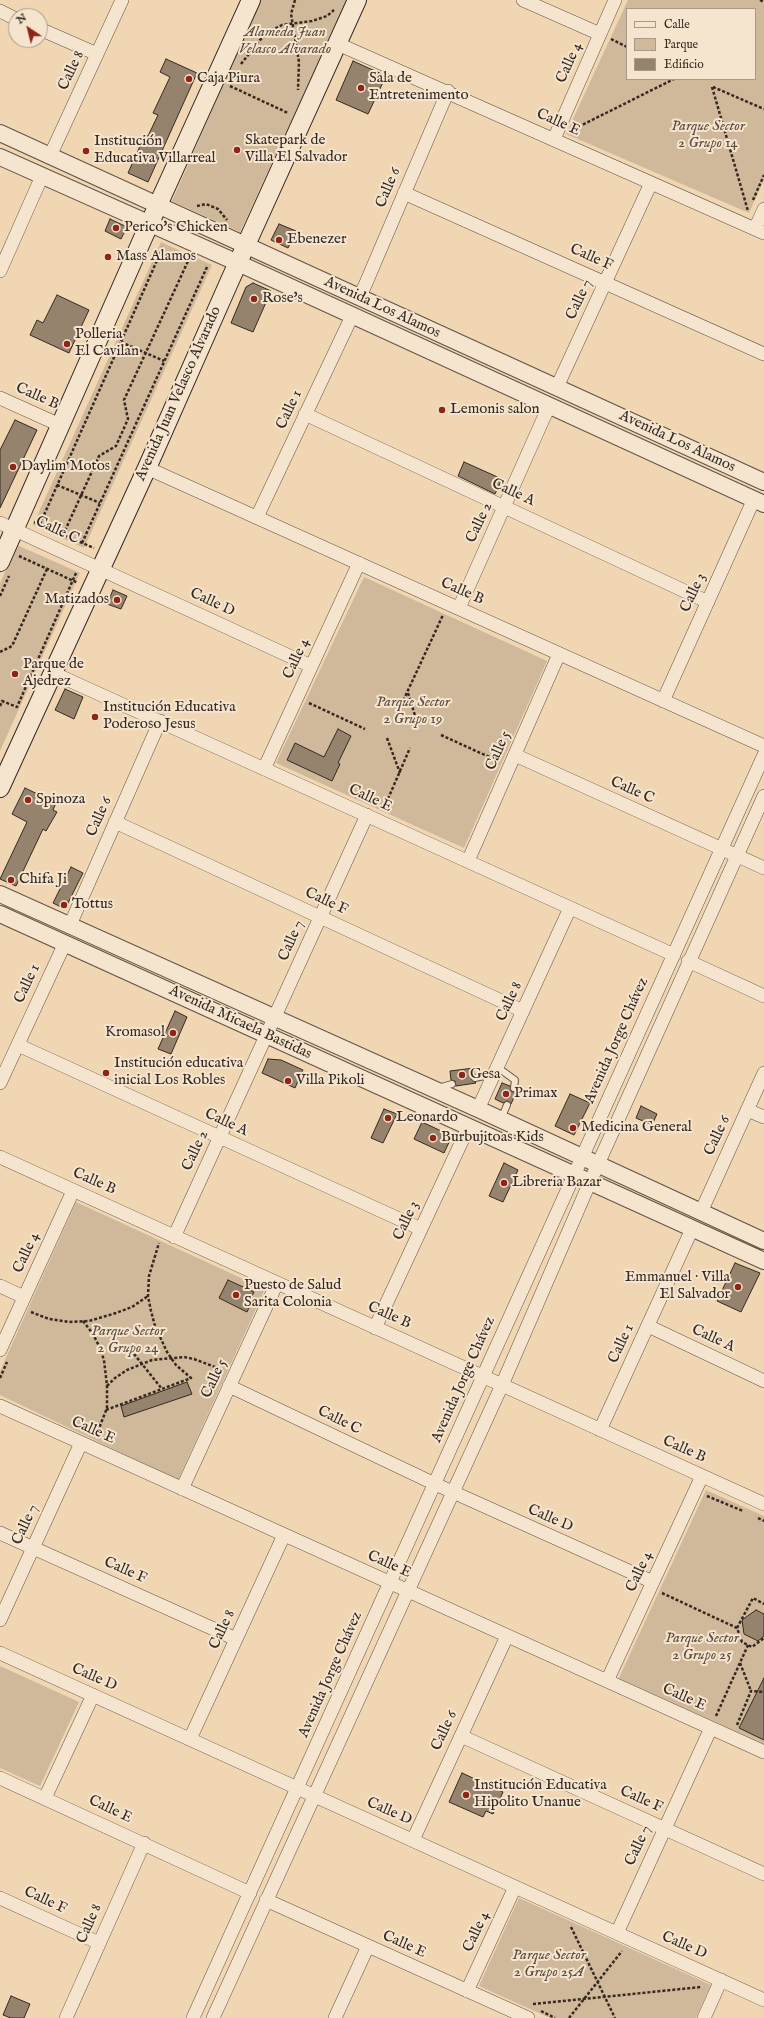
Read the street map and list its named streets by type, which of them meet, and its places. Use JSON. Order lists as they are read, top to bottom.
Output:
{
  "streets": {
    "main road": ["Avenida Juan Velasco Alvarado"],
    "street": [
      "Calle 4",
      "Calle 8",
      "Calle E",
      "Calle 6",
      "Calle F",
      "Calle 7",
      "Avenida Los Alamos",
      "Calle B",
      "Calle 1",
      "Calle A",
      "Calle 2",
      "Calle C",
      "Calle 3",
      "Calle D",
      "Calle 5",
      "Avenida Micaela Bastidas",
      "Avenida Jorge Chávez"
    ]
  },
  "crossings": [
    ["Calle 4", "Calle E"],
    ["Calle 4", "Calle B"],
    ["Calle 4", "Calle D"],
    ["Calle 8", "Calle E"],
    ["Calle 8", "Calle F"],
    ["Calle 8", "Avenida Los Alamos"],
    ["Calle 8", "Calle D"],
    ["Calle 8", "Avenida Micaela Bastidas"],
    ["Calle E", "Calle 6"],
    ["Calle E", "Calle 7"],
    ["Calle E", "Avenida Juan Velasco Alvarado"],
    ["Calle E", "Calle 5"],
    ["Calle E", "Avenida Jorge Chávez"],
    ["Calle 6", "Calle F"],
    ["Calle 6", "Avenida Los Alamos"],
    ["Calle 6", "Calle D"],
    ["Calle 6", "Avenida Micaela Bastidas"],
    ["Calle F", "Calle 7"],
    ["Calle 7", "Avenida Los Alamos"],
    ["Calle 7", "Calle 2"],
    ["Calle 7", "Calle D"],
    ["Calle 7", "Avenida Micaela Bastidas"],
    ["Avenida Los Alamos", "Avenida Juan Velasco Alvarado"],
    ["Avenida Los Alamos", "Calle 1"],
    ["Avenida Los Alamos", "Calle 2"],
    ["Avenida Los Alamos", "Calle 3"],
    ["Avenida Juan Velasco Alvarado", "Calle B"],
    ["Avenida Juan Velasco Alvarado", "Calle C"],
    ["Avenida Juan Velasco Alvarado", "Calle D"],
    ["Calle B", "Calle 1"],
    ["Calle B", "Calle 2"],
    ["Calle B", "Calle 3"],
    ["Calle B", "Calle 5"],
    ["Calle B", "Avenida Jorge Chávez"],
    ["Calle 1", "Calle A"],
    ["Calle 1", "Avenida Micaela Bastidas"],
    ["Calle A", "Calle 2"],
    ["Calle A", "Calle 3"],
    ["Calle 2", "Avenida Micaela Bastidas"],
    ["Calle C", "Calle D"],
    ["Calle C", "Calle 5"],
    ["Calle C", "Avenida Jorge Chávez"],
    ["Calle 3", "Avenida Micaela Bastidas"],
    ["Calle D", "Avenida Jorge Chávez"],
    ["Avenida Micaela Bastidas", "Avenida Jorge Chávez"]
  ],
  "parks": [
    "Alameda Juan Velasco Alvarado",
    "Parque Sector 2 Grupo 14",
    "Parque Sector 2 Grupo 19",
    "Parque Sector 2 Grupo 24",
    "Parque Sector 2 Grupo 25",
    "Parque Sector 2 Grupo 25A"
  ],
  "places": [
    "Caja Piura",
    "Sala de Entretenimento",
    "Skatepark de Villa El Salvador",
    "Institución Educativa Villarreal",
    "Perico's Chicken",
    "Ebenezer",
    "Mass Alamos",
    "Rose's",
    "Polleria El Cavilan",
    "Lemonis salon",
    "Daylim Motos",
    "Matizados",
    "Parque de Ajedrez",
    "Institución Educativa Poderoso Jesus",
    "Spinoza",
    "Chifa Ji",
    "Tottus",
    "Kromasol",
    "Institución educativa inicial Los Robles",
    "Gesa",
    "Villa Pikoli",
    "Primax",
    "Leonardo",
    "Medicina General",
    "Burbujitoas Kids",
    "Libreria Bazar",
    "Emmanuel · Villa El Salvador",
    "Puesto de Salud Sarita Colonia",
    "Institución Educativa Hipolito Unanue"
  ],
  "legend": ["Calle", "Parque", "Edificio"],
  "north": "top left"
}
